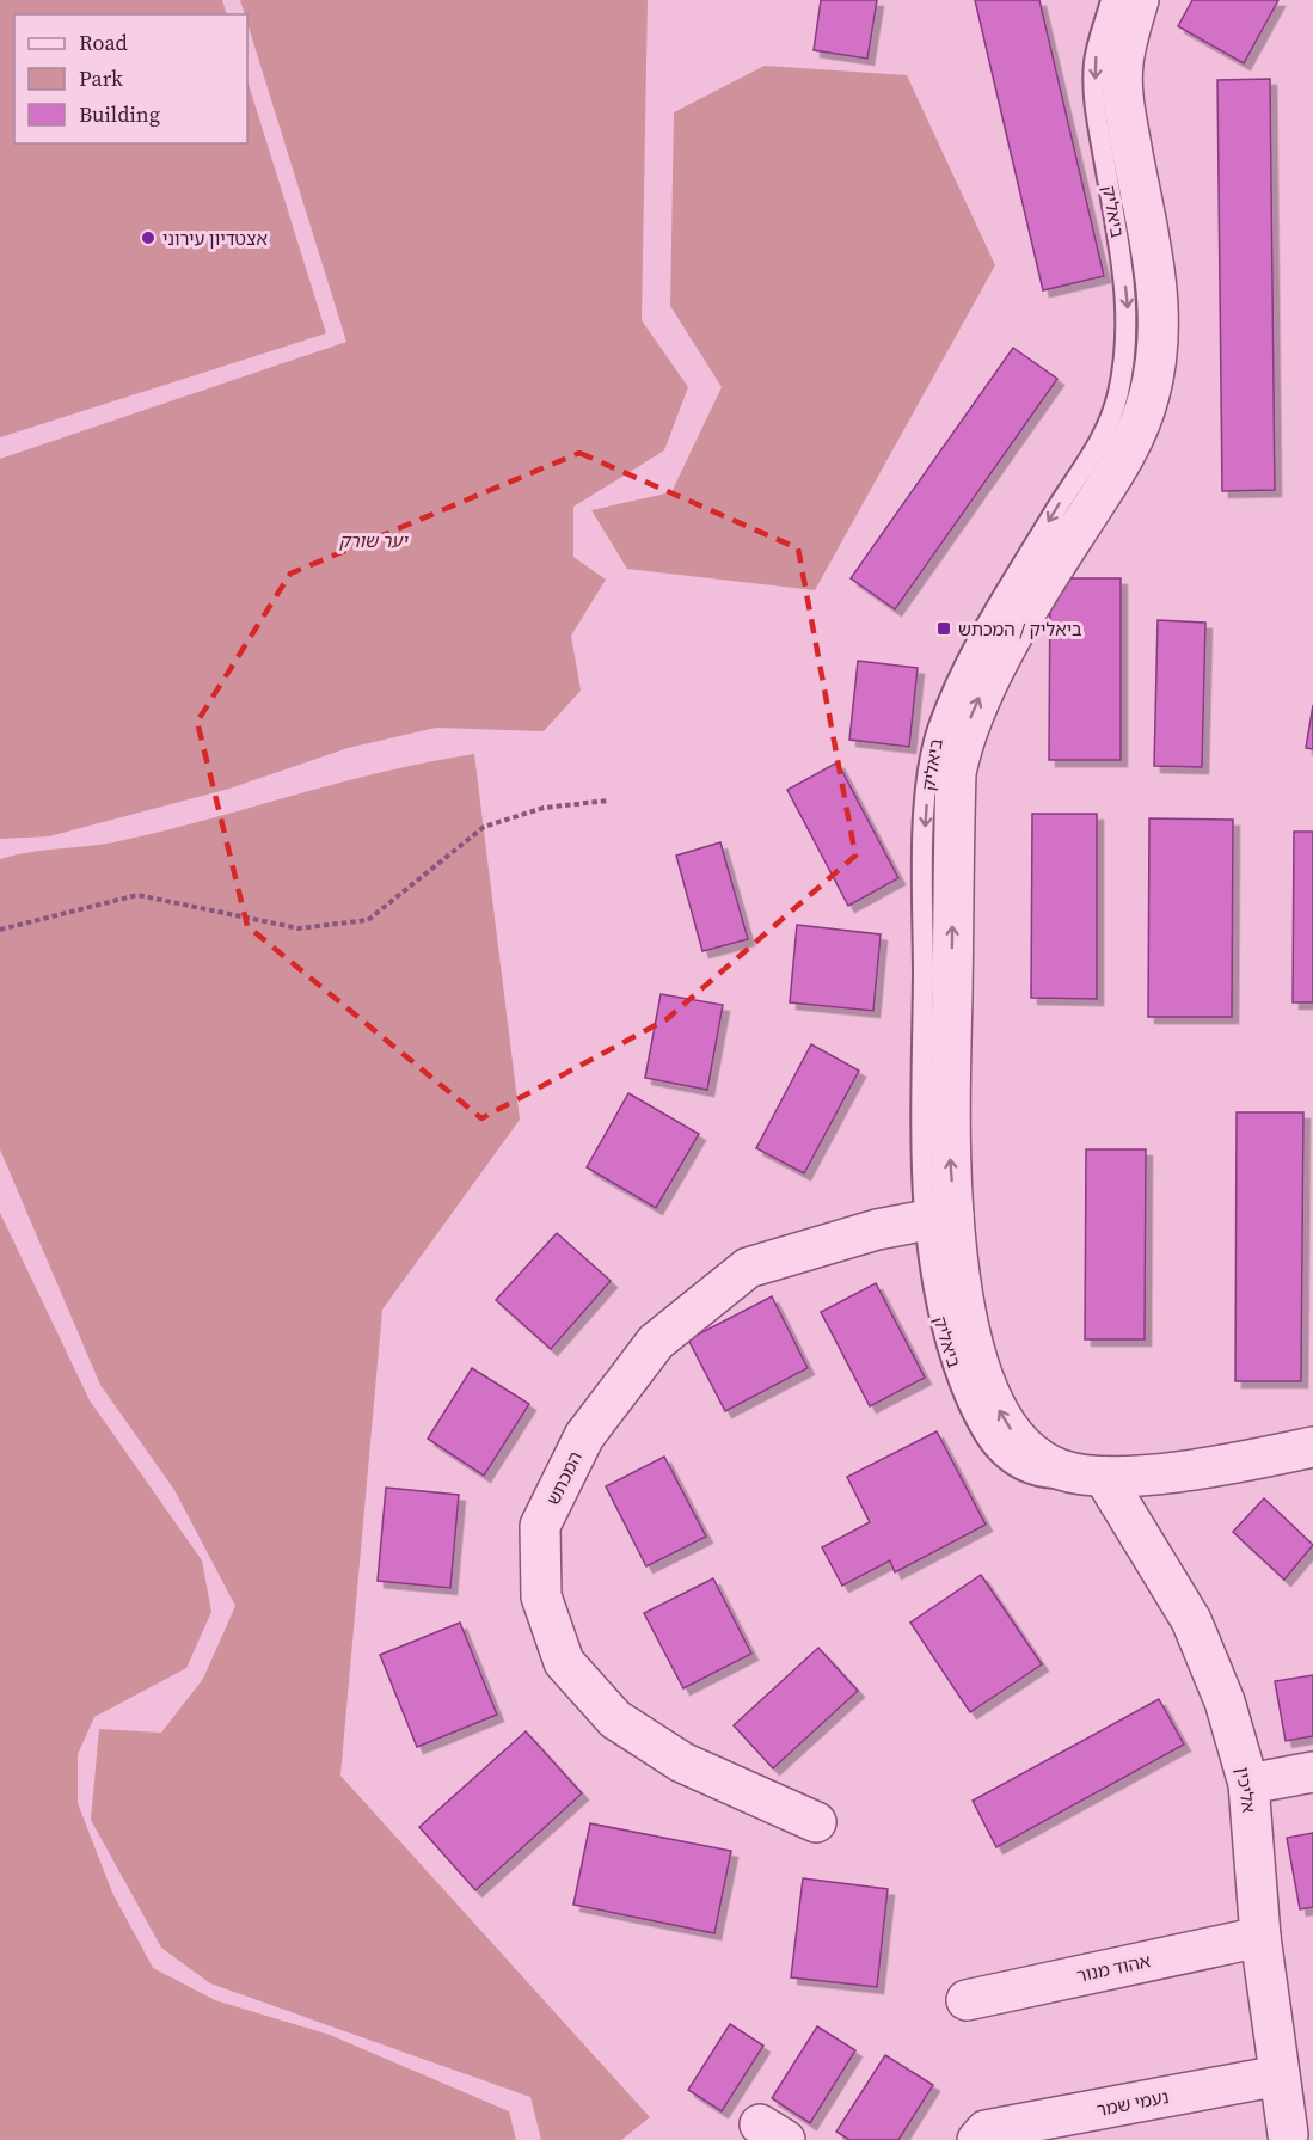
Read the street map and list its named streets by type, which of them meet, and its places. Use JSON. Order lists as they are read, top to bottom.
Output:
{
  "streets": {
    "street": [
      "ביאליק",
      "המכתש",
      "אליכין",
      "אהוד מנור",
      "נעמי שמר"
    ]
  },
  "crossings": [
    ["ביאליק", "המכתש"],
    ["ביאליק", "אליכין"],
    ["אליכין", "אהוד מנור"],
    ["אליכין", "נעמי שמר"]
  ],
  "parks": ["יער שורק"],
  "places": {
    "other": ["אצטדיון עירוני"],
    "transit": ["ביאליק / המכתש"]
  },
  "legend": ["Road", "Park", "Building"]
}
